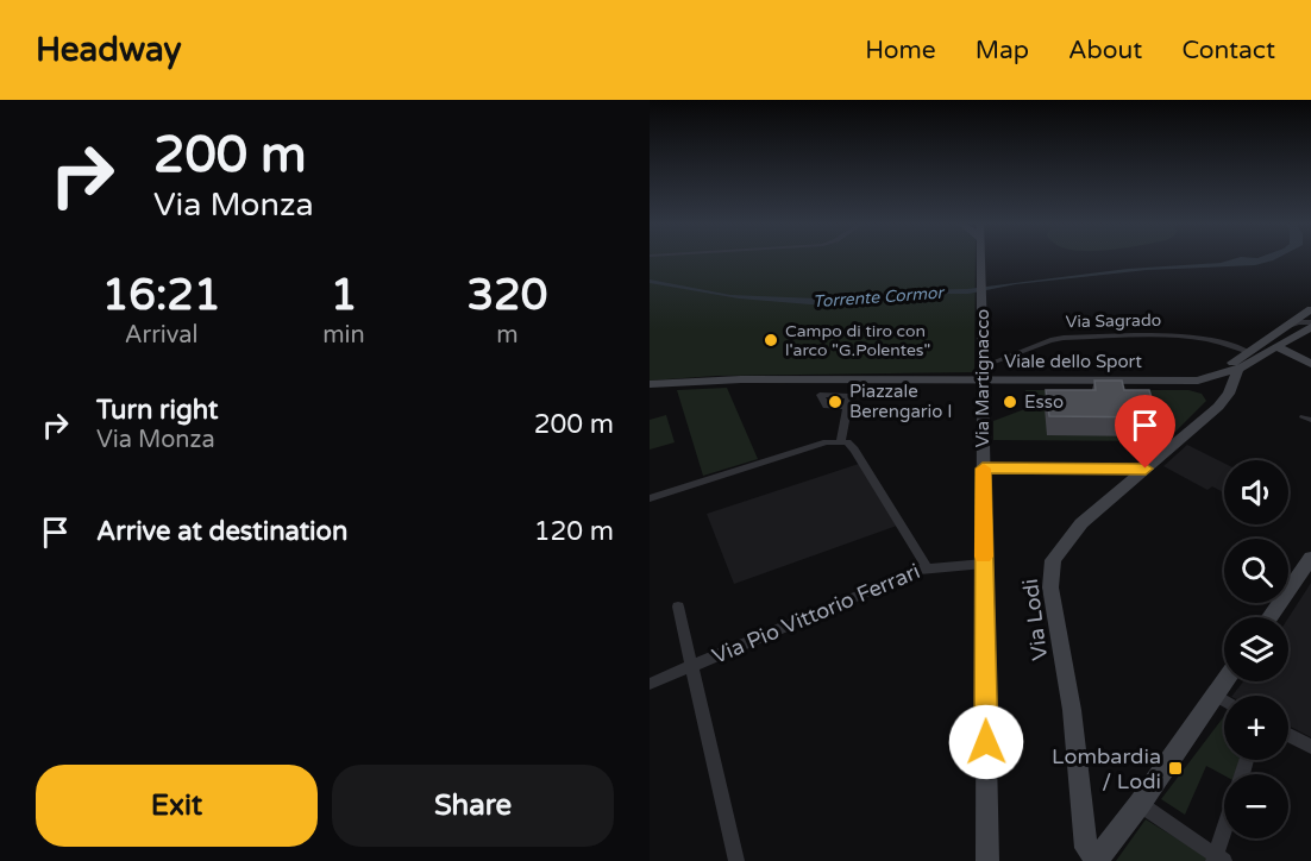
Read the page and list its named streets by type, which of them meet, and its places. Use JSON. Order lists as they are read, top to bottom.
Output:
{
  "streets": {
    "street": [
      "Via Sagrado",
      "Viale dello Sport",
      "Via Martignacco",
      "Via Pio Vittorio Ferrari",
      "Via Lodi"
    ]
  },
  "crossings": [
    ["Via Sagrado", "Viale dello Sport"],
    ["Via Sagrado", "Via Martignacco"],
    ["Via Martignacco", "Via Pio Vittorio Ferrari"]
  ],
  "water": ["Torrente Cormor"],
  "places": {
    "other": ["Campo di tiro con l'arco \"G.Polentes\"", "Piazzale Berengario I", "Esso"],
    "transit": ["Lombardia / Lodi"]
  },
  "page": {
    "header": "Headway",
    "nav": [
      "Home",
      "Map",
      "About",
      "Contact"
    ],
    "turn": ["200 m", "Via Monza"],
    "eta": [
      "16:21",
      "Arrival",
      "1",
      "min",
      "320",
      "m"
    ],
    "list": [
      {
        "name": "Turn right",
        "note": "Via Monza",
        "value": "200 m"
      },
      {
        "name": "Arrive at destination",
        "value": "120 m"
      }
    ],
    "map_buttons": ["+", "−"],
    "buttons": ["Exit", "Share"]
  }
}
